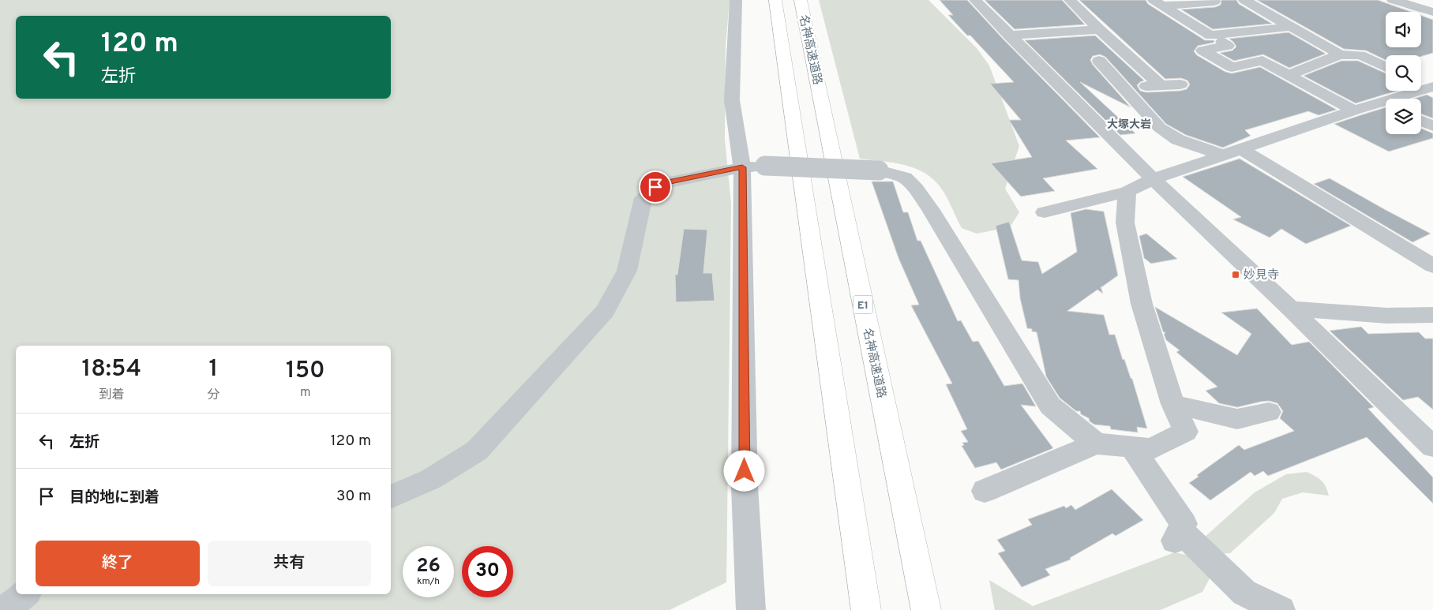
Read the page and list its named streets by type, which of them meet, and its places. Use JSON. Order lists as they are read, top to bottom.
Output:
{
  "streets": {
    "highway": ["名神高速道路", "E1"]
  },
  "districts": ["大塚大岩"],
  "places": {
    "transit": ["妙見寺"]
  },
  "page": {
    "turn": ["120 m", "左折"],
    "eta": [
      "18:54",
      "到着",
      "1",
      "分",
      "150",
      "m"
    ],
    "list": [
      {
        "name": "左折",
        "value": "120 m"
      },
      {
        "name": "目的地に到着",
        "value": "30 m"
      }
    ],
    "buttons": ["終了", "共有"],
    "speed": "26 km/h",
    "limit": "30"
  }
}
